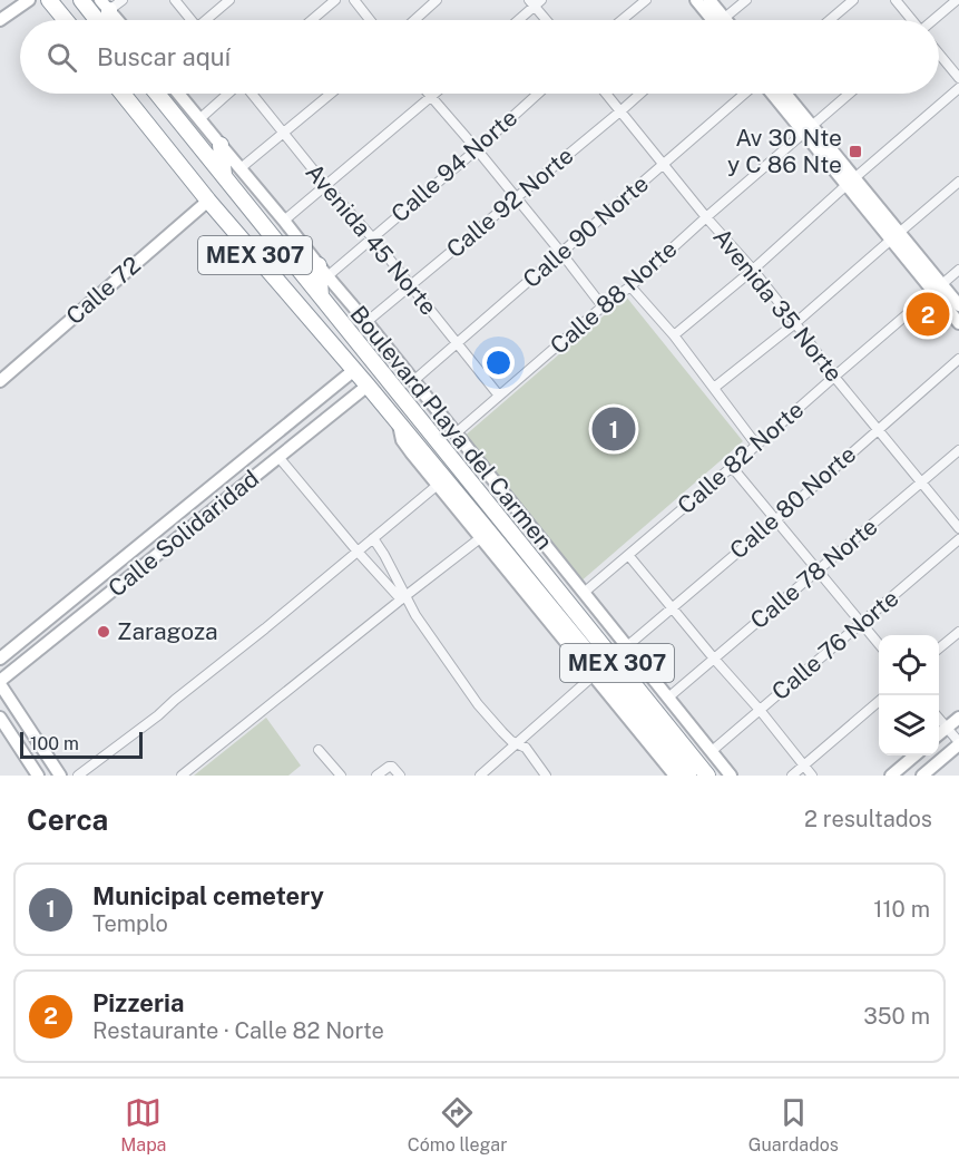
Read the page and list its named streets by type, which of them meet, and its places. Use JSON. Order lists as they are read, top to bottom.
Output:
{
  "streets": {
    "highway": ["MEX 307"],
    "main road": ["Calle 72", "Boulevard Playa del Carmen", "Calle Solidaridad"],
    "street": [
      "Calle 94 Norte",
      "Calle 92 Norte",
      "Calle 90 Norte",
      "Avenida 45 Norte",
      "Calle 88 Norte",
      "Avenida 35 Norte",
      "Calle 82 Norte",
      "Calle 80 Norte",
      "Calle 78 Norte",
      "Calle 76 Norte"
    ]
  },
  "crossings": [
    ["Calle 94 Norte", "Avenida 45 Norte"],
    ["Calle 94 Norte", "Boulevard Playa del Carmen"],
    ["Calle 92 Norte", "Avenida 45 Norte"],
    ["Calle 92 Norte", "Avenida 35 Norte"],
    ["Calle 92 Norte", "Boulevard Playa del Carmen"],
    ["Calle 90 Norte", "Avenida 45 Norte"],
    ["Calle 90 Norte", "Avenida 35 Norte"],
    ["Calle 90 Norte", "Boulevard Playa del Carmen"],
    ["Avenida 45 Norte", "Calle 88 Norte"],
    ["MEX 307", "Calle 72"],
    ["MEX 307", "Boulevard Playa del Carmen"],
    ["MEX 307", "Calle Solidaridad"],
    ["Calle 88 Norte", "Avenida 35 Norte"],
    ["Calle 88 Norte", "Boulevard Playa del Carmen"],
    ["Avenida 35 Norte", "Calle 82 Norte"],
    ["Avenida 35 Norte", "Calle 80 Norte"],
    ["Avenida 35 Norte", "Calle 78 Norte"],
    ["Boulevard Playa del Carmen", "Calle 82 Norte"],
    ["Boulevard Playa del Carmen", "Calle 80 Norte"],
    ["Boulevard Playa del Carmen", "Calle 78 Norte"],
    ["Boulevard Playa del Carmen", "Calle 76 Norte"]
  ],
  "places": {
    "transit": ["Av 30 Nte y C 86 Nte"],
    "other": ["Zaragoza"]
  },
  "scale_bar": "100 m",
  "page": {
    "search": "Buscar aquí",
    "pins": ["2", "1"],
    "scale": "100 m",
    "heading": ["Cerca", "2 resultados"],
    "list": [
      {
        "mark": "1",
        "name": "Municipal cemetery",
        "note": "Templo",
        "value": "110 m"
      },
      {
        "mark": "2",
        "name": "Pizzeria",
        "note": "Restaurante · Calle 82 Norte",
        "value": "350 m"
      }
    ],
    "nav": ["Mapa", "Cómo llegar", "Guardados"]
  }
}
